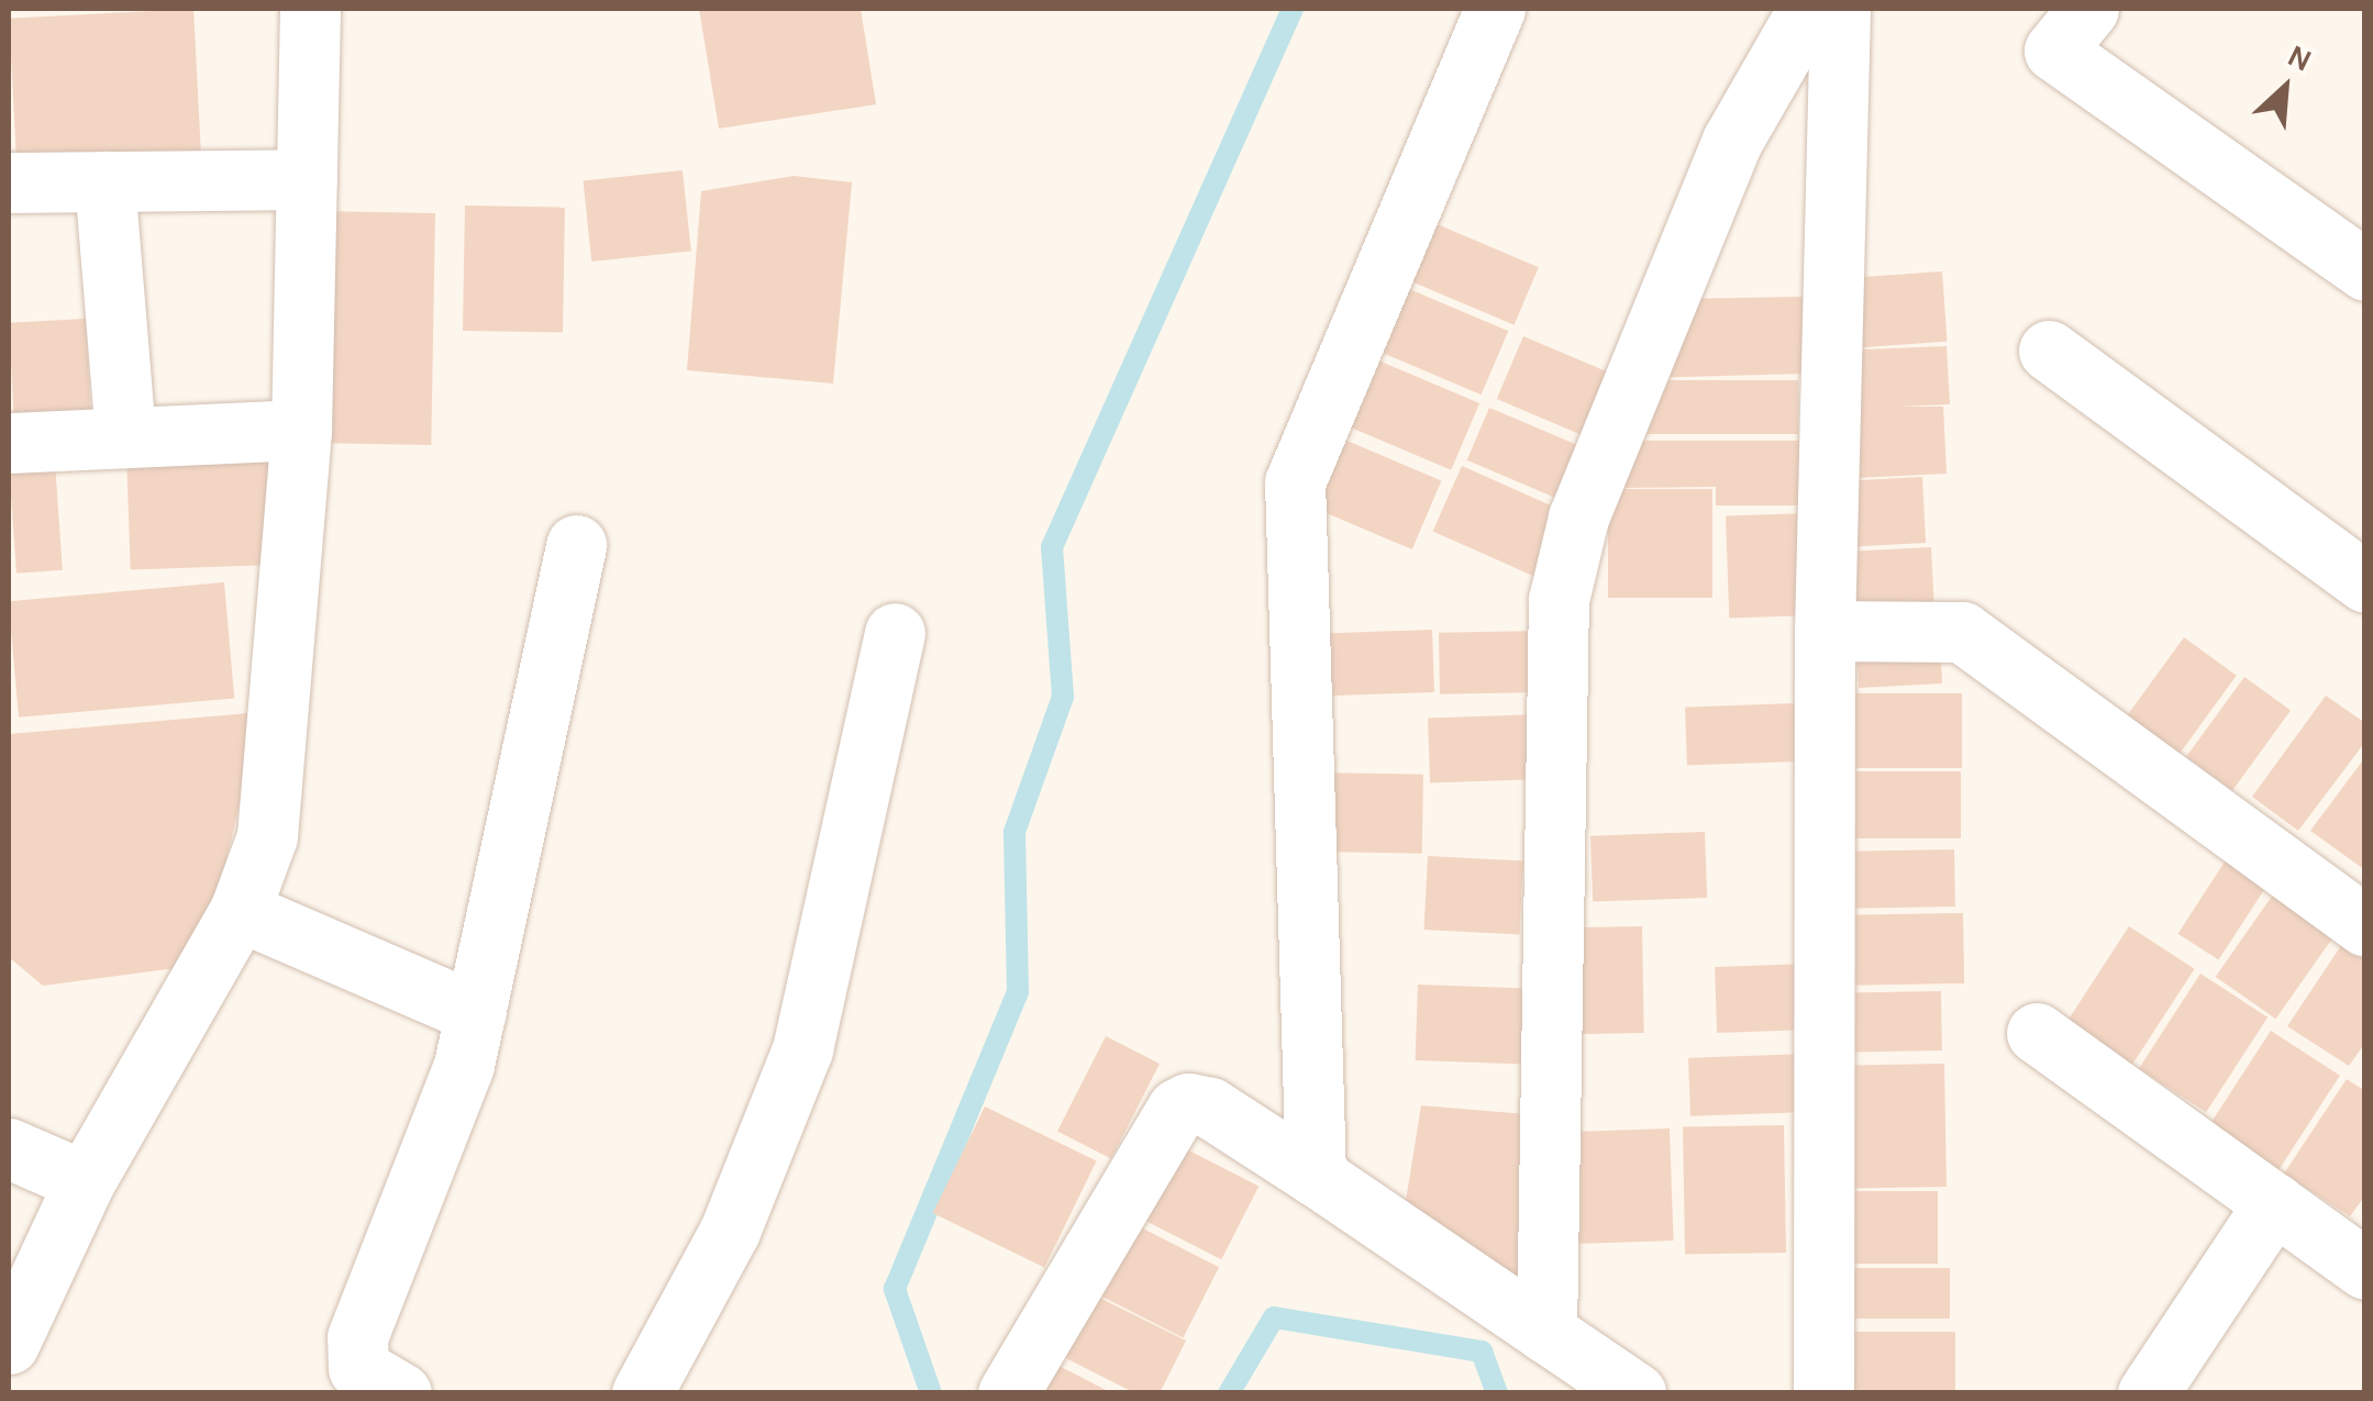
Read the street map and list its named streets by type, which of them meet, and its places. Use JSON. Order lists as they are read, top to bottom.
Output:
{
  "north": "top right"
}
